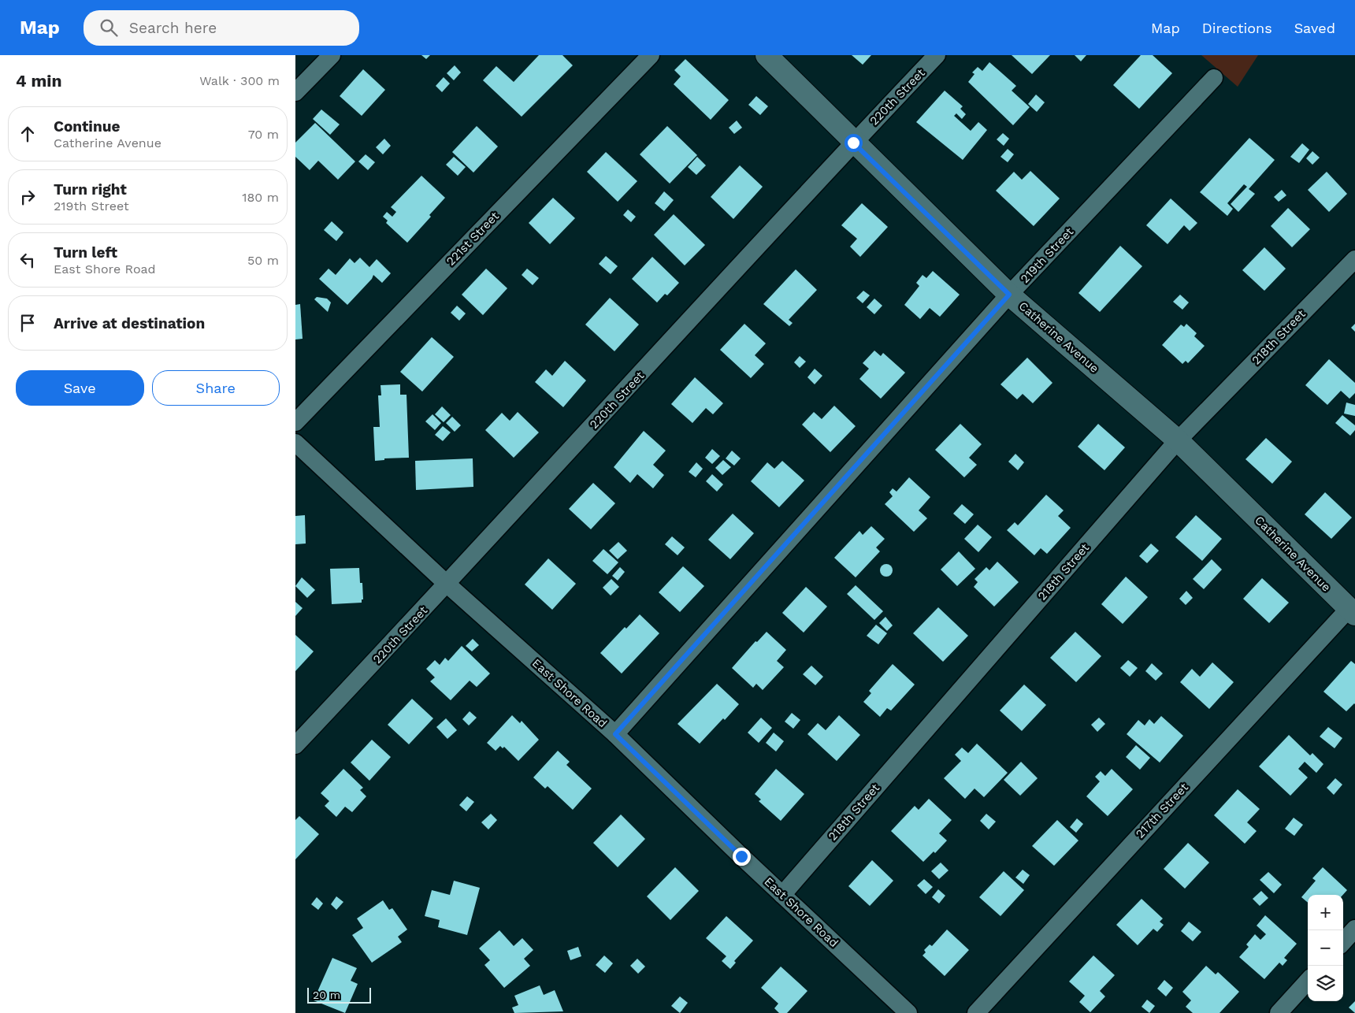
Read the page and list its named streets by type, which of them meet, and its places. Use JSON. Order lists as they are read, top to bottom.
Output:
{
  "streets": {
    "street": [
      "220th Street",
      "221st Street",
      "219th Street",
      "Catherine Avenue",
      "218th Street",
      "East Shore Road",
      "217th Street"
    ]
  },
  "crossings": [
    ["220th Street", "Catherine Avenue"],
    ["220th Street", "East Shore Road"],
    ["219th Street", "Catherine Avenue"],
    ["219th Street", "East Shore Road"],
    ["Catherine Avenue", "218th Street"],
    ["Catherine Avenue", "217th Street"],
    ["218th Street", "East Shore Road"]
  ],
  "scale_bar": "20 m",
  "page": {
    "header": "Map",
    "search": "Search here",
    "nav": ["Map", "Directions", "Saved"],
    "heading": ["4 min", "Walk · 300 m"],
    "list": [
      ["Continue", "Catherine Avenue", "70 m"],
      ["Turn right", "219th Street", "180 m"],
      ["Turn left", "East Shore Road", "50 m"],
      "Arrive at destination"
    ],
    "buttons": ["Save", "Share"],
    "map_buttons": ["+", "−"],
    "scale": "20 m"
  }
}
